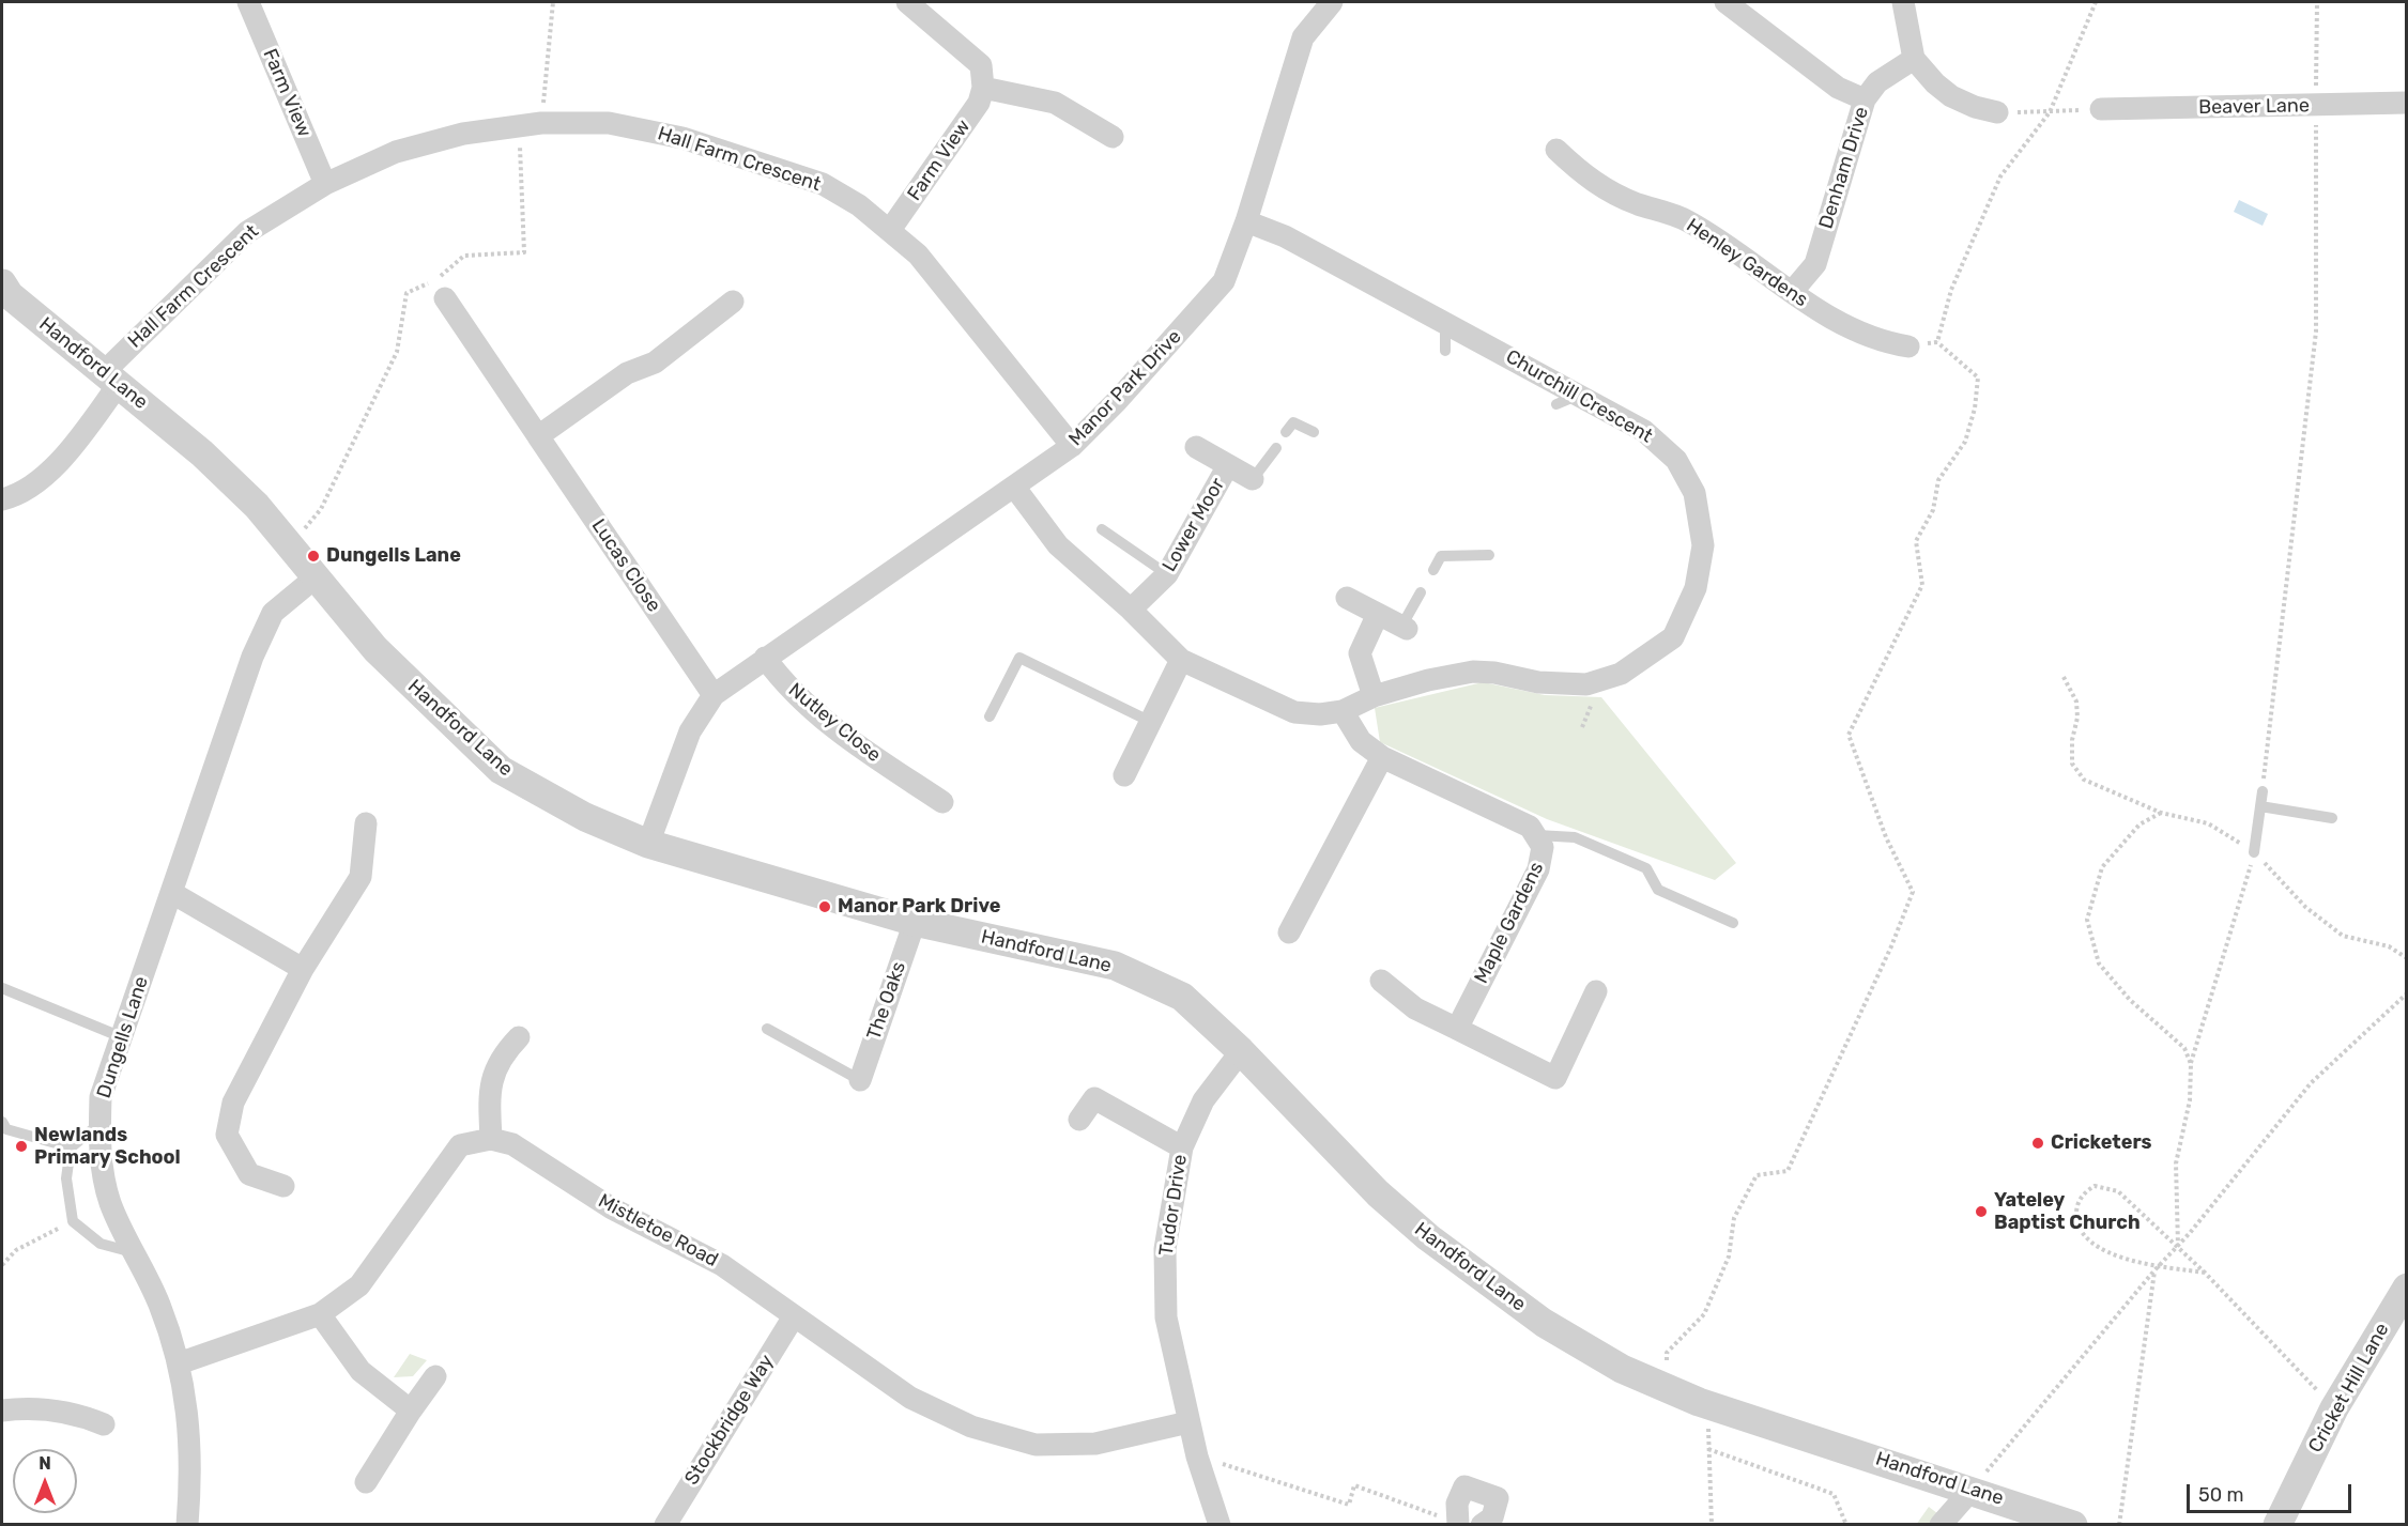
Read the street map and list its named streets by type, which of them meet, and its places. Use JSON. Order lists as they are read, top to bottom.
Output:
{
  "streets": {
    "street": [
      "Farm View",
      "Beaver Lane",
      "Hall Farm Crescent",
      "Denham Drive",
      "Henley Gardens",
      "Handford Lane",
      "Manor Park Drive",
      "Churchill Crescent",
      "Lower Moor",
      "Lucas Close",
      "Nutley Close",
      "Maple Gardens",
      "The Oaks",
      "Dungells Lane",
      "Tudor Drive",
      "Mistletoe Road",
      "Cricket Hill Lane",
      "Stockbridge Way"
    ]
  },
  "crossings": [
    ["Farm View", "Hall Farm Crescent"],
    ["Hall Farm Crescent", "Handford Lane"],
    ["Hall Farm Crescent", "Manor Park Drive"],
    ["Denham Drive", "Henley Gardens"],
    ["Handford Lane", "Manor Park Drive"],
    ["Handford Lane", "The Oaks"],
    ["Handford Lane", "Dungells Lane"],
    ["Handford Lane", "Tudor Drive"],
    ["Manor Park Drive", "Churchill Crescent"],
    ["Manor Park Drive", "Lucas Close"],
    ["Manor Park Drive", "Nutley Close"],
    ["Churchill Crescent", "Lower Moor"],
    ["Churchill Crescent", "Maple Gardens"],
    ["Tudor Drive", "Mistletoe Road"],
    ["Mistletoe Road", "Stockbridge Way"]
  ],
  "places": [
    "Dungells Lane",
    "Manor Park Drive",
    "Cricketers",
    "Newlands Primary School",
    "Yateley Baptist Church"
  ],
  "scale_bar": "50 m",
  "north": "top"
}
